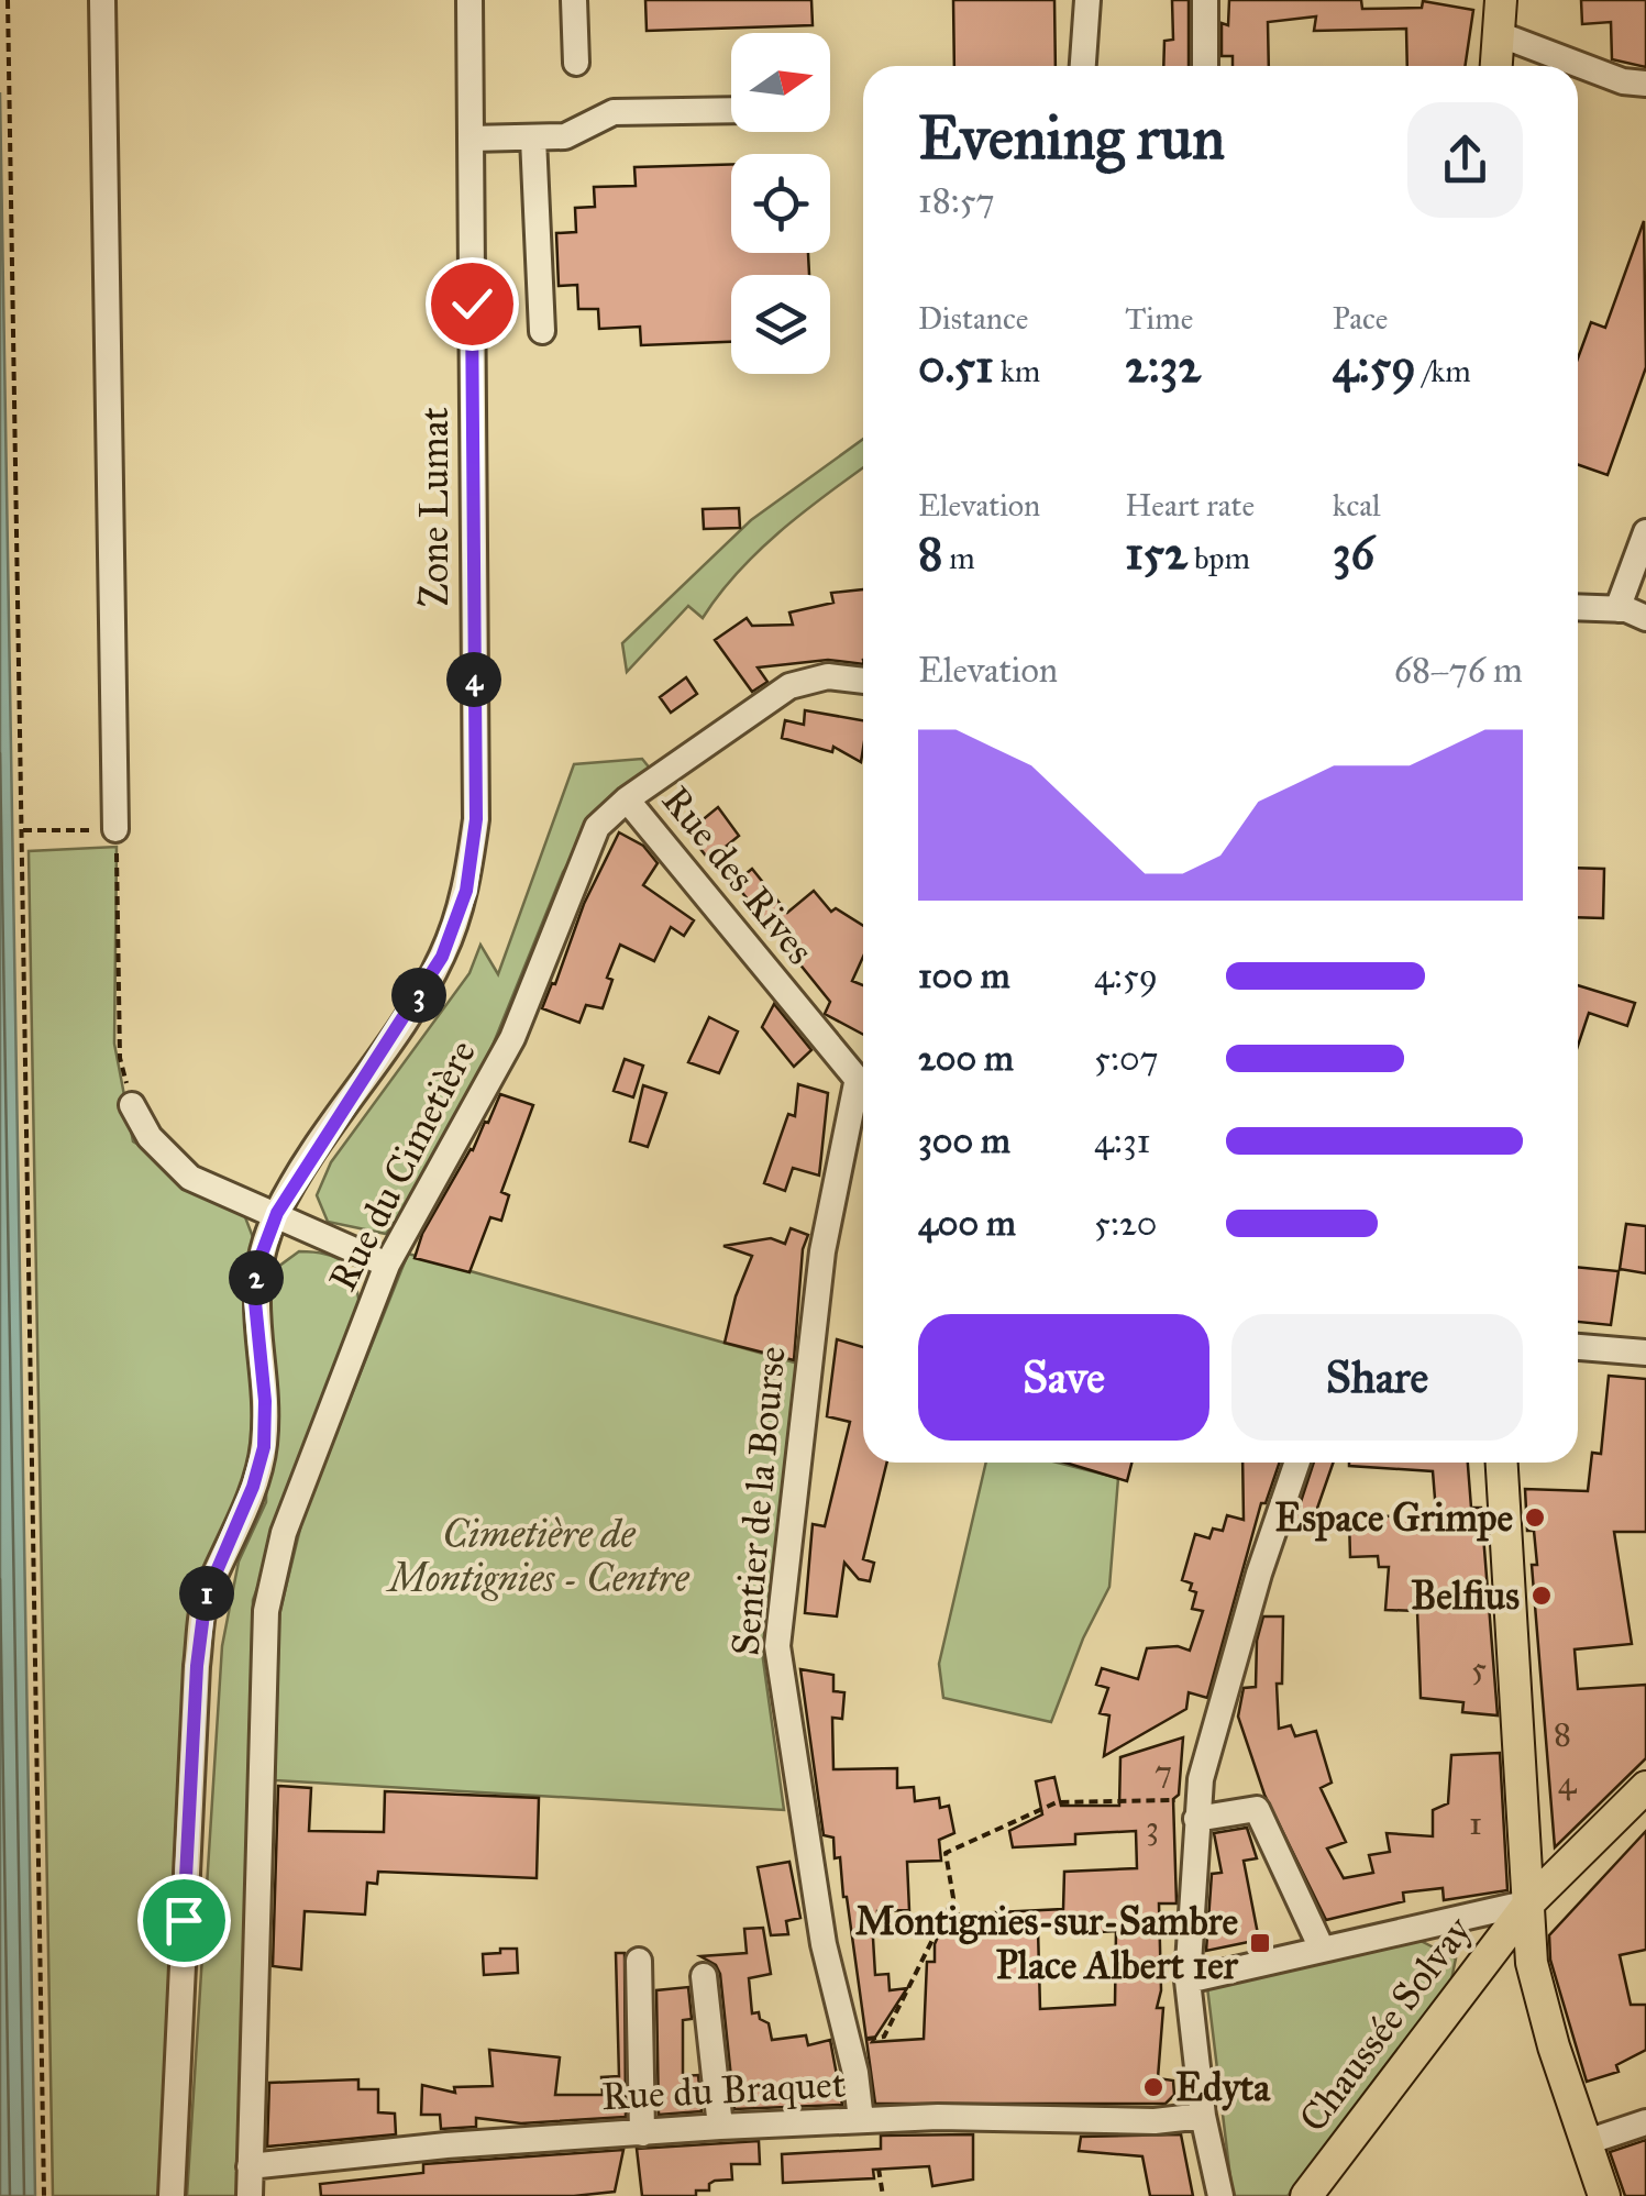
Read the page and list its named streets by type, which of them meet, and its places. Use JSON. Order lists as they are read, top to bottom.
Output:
{
  "streets": {
    "main road": ["Chaussée Solvay"],
    "street": [
      "Zone Lumat",
      "Rue des Rives",
      "Rue du Cimetière",
      "Sentier de la Bourse",
      "Rue du Braquet"
    ]
  },
  "crossings": [
    ["Rue des Rives", "Rue du Cimetière"],
    ["Rue du Cimetière", "Rue du Braquet"],
    ["Sentier de la Bourse", "Rue du Braquet"]
  ],
  "parks": ["Cimetière de Montignies - Centre"],
  "places": {
    "other": ["Espace Grimpe", "Belfius", "Edyta"],
    "transit": ["Montignies-sur-Sambre Place Albert 1er"]
  },
  "house_numbers": [
    "5",
    "8",
    "7",
    "4",
    "1",
    "3"
  ],
  "north": "right",
  "page": {
    "heading": ["Evening run", "18:57"],
    "stats": [
      ["Distance", "0.51 km"],
      ["Time", "2:32"],
      ["Pace", "4:59 /km"],
      ["Elevation", "8 m"],
      ["Heart rate", "152 bpm"],
      ["kcal", "36"]
    ],
    "chart": ["Elevation", "68–76 m"],
    "pins": [
      "4",
      "3",
      "2",
      "1"
    ],
    "list": [
      {
        "name": "100 m",
        "note": "4:59"
      },
      {
        "name": "200 m",
        "note": "5:07"
      },
      {
        "name": "300 m",
        "note": "4:31"
      },
      {
        "name": "400 m",
        "note": "5:20"
      }
    ],
    "buttons": ["Save", "Share"]
  }
}
